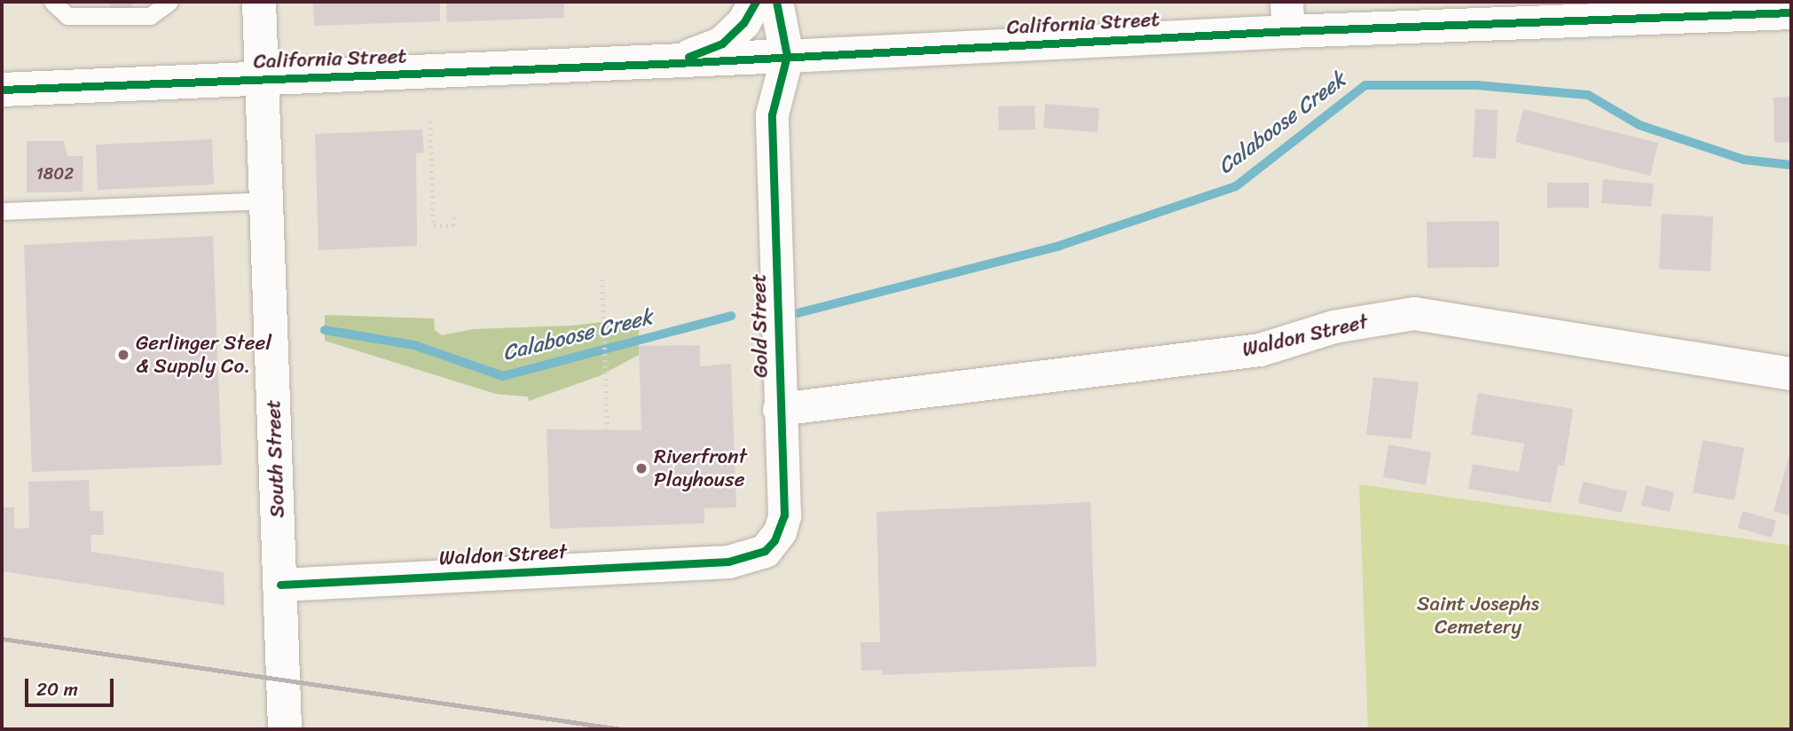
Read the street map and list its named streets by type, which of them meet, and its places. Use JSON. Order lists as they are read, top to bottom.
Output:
{
  "streets": {
    "main road": ["California Street", "South Street"],
    "street": ["Gold Street", "Waldon Street"]
  },
  "crossings": [
    ["California Street", "Gold Street"],
    ["California Street", "South Street"],
    ["Gold Street", "Waldon Street"],
    ["Waldon Street", "South Street"]
  ],
  "water": ["Calaboose Creek"],
  "parks": ["Saint Josephs Cemetery"],
  "places": ["Gerlinger Steel & Supply Co.", "Riverfront Playhouse"],
  "house_numbers": ["1802"],
  "scale_bar": "20 m"
}
